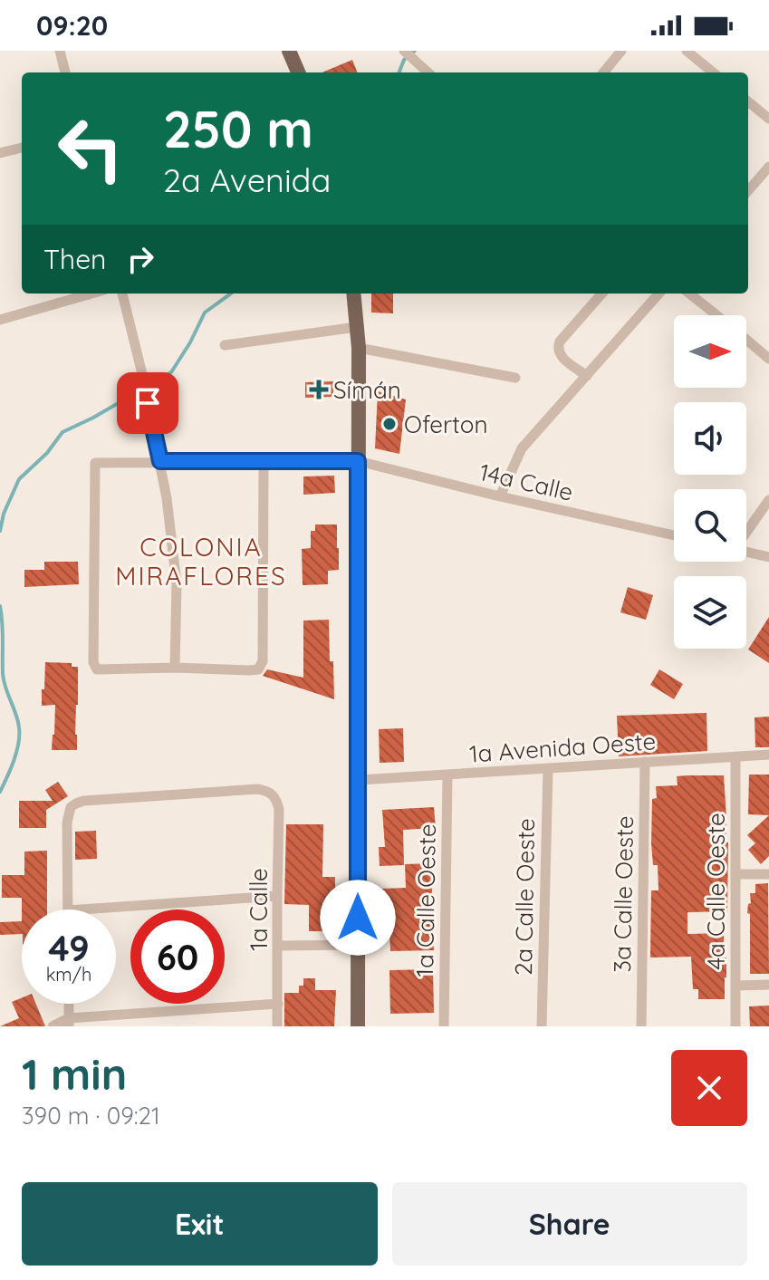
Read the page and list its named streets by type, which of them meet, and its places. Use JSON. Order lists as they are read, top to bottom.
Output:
{
  "streets": {
    "street": [
      "14a Calle",
      "1a Avenida Oeste",
      "4a Calle Oeste",
      "3a Calle Oeste",
      "2a Calle Oeste",
      "1a Calle Oeste",
      "1a Calle"
    ]
  },
  "crossings": [
    ["1a Avenida Oeste", "4a Calle Oeste"],
    ["1a Avenida Oeste", "3a Calle Oeste"],
    ["1a Avenida Oeste", "2a Calle Oeste"],
    ["1a Avenida Oeste", "1a Calle Oeste"]
  ],
  "districts": ["COLONIA MIRAFLORES"],
  "places": {
    "health": ["Símán"],
    "other": ["Oferton"]
  },
  "north": "right",
  "page": {
    "status": "09:20",
    "turn": ["250 m", "2a Avenida"],
    "then": "Then",
    "speed": "49 km/h",
    "limit": "60",
    "heading": ["1 min", "390 m · 09:21"],
    "buttons": ["Exit", "Share"]
  }
}
